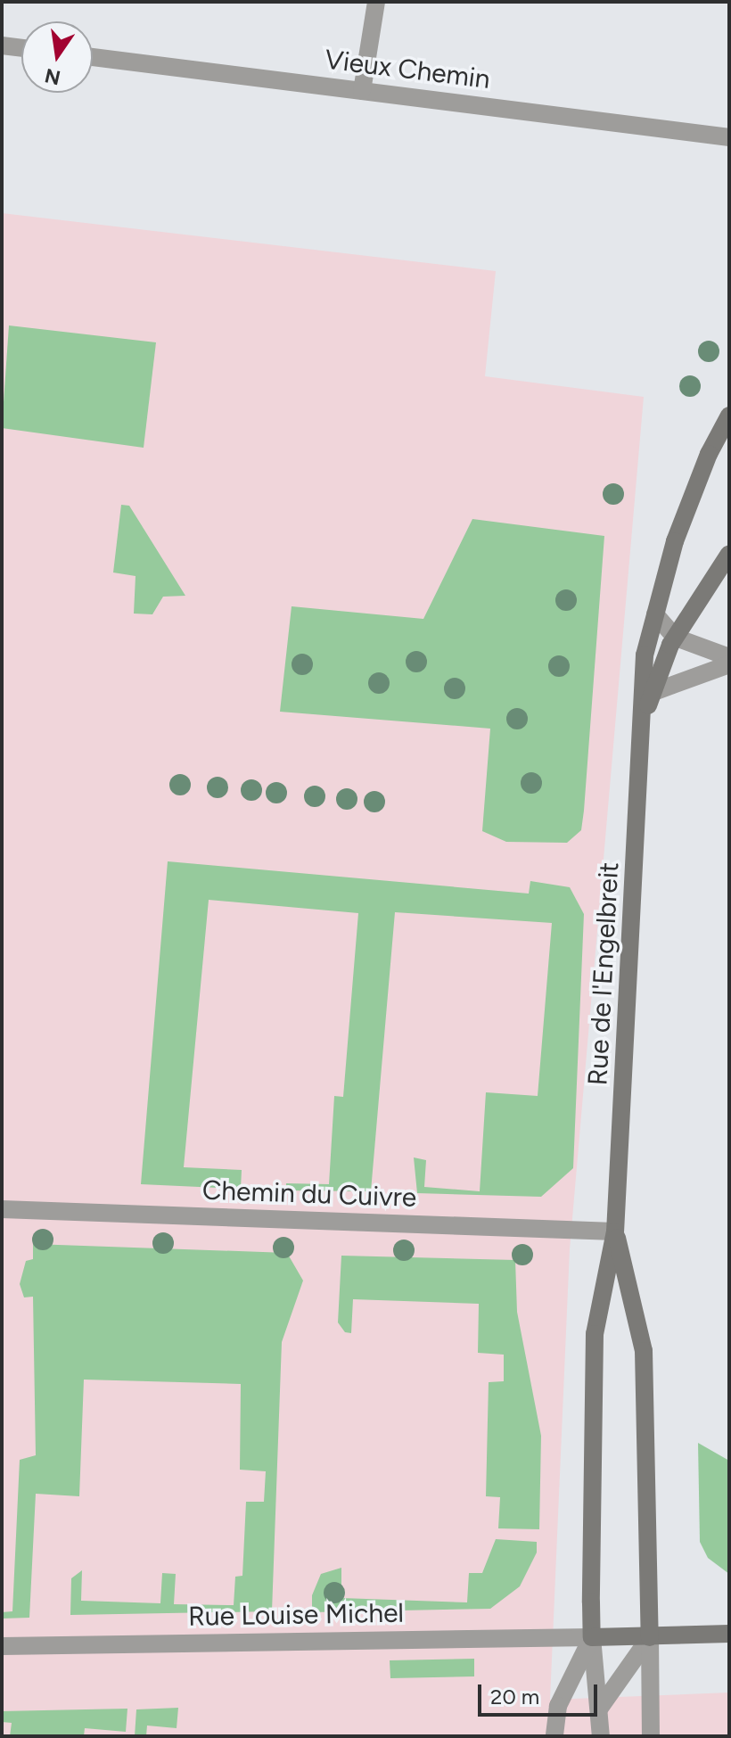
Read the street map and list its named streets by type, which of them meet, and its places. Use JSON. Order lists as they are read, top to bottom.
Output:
{
  "streets": {
    "street": [
      "Vieux Chemin",
      "Rue de l'Engelbreit",
      "Chemin du Cuivre",
      "Rue Louise Michel"
    ]
  },
  "crossings": [
    ["Rue de l'Engelbreit", "Chemin du Cuivre"],
    ["Rue de l'Engelbreit", "Rue Louise Michel"]
  ],
  "scale_bar": "20 m",
  "north": "bottom"
}
